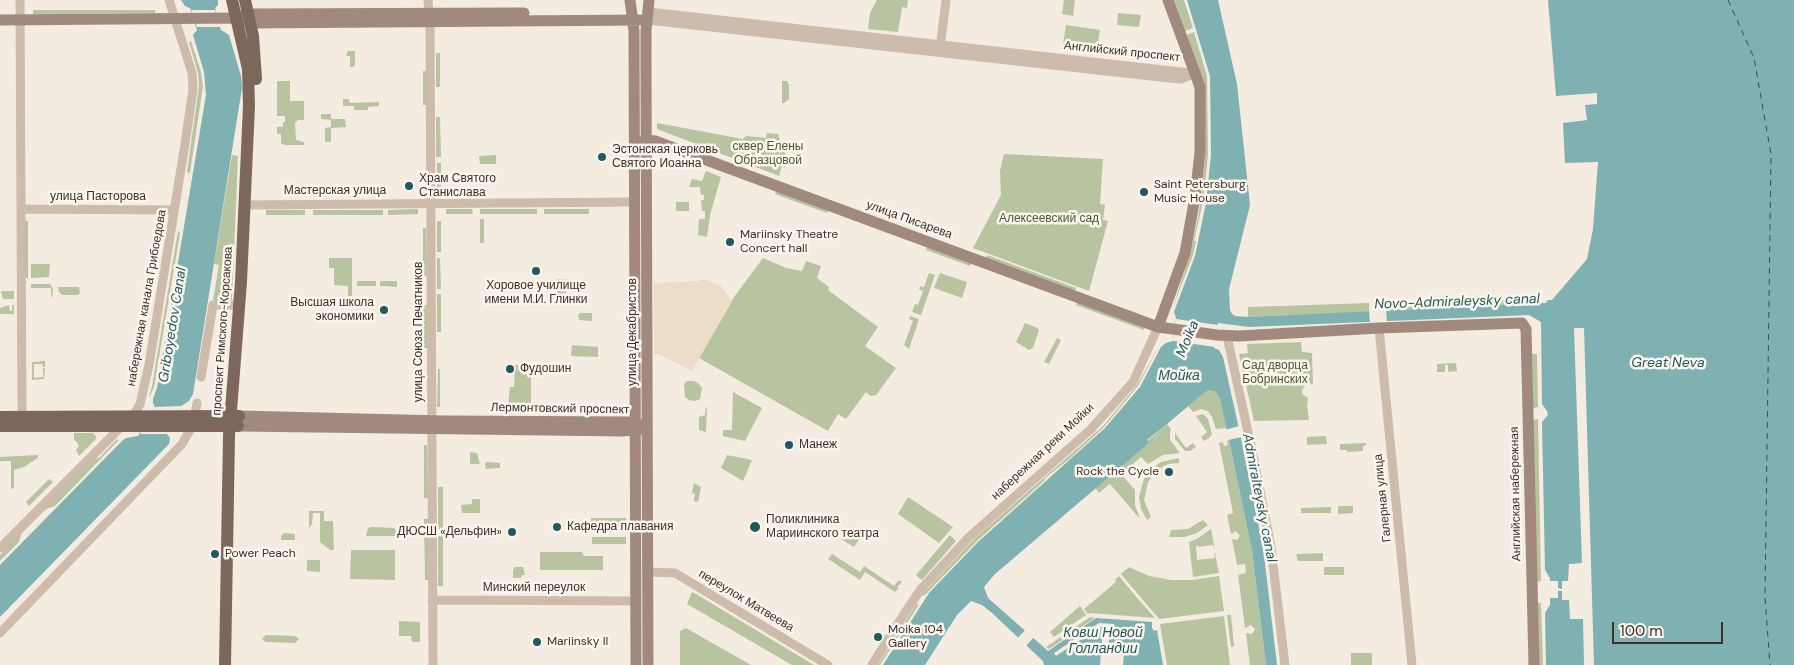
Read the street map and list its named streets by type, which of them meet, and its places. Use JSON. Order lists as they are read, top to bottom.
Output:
{
  "streets": {
    "main road": [
      "Английский проспект",
      "улица Писарева",
      "проспект Римского-Корсакова",
      "улица Декабристов",
      "Лермонтовский проспект",
      "набережная реки Мойки",
      "Английская набережная"
    ],
    "street": [
      "Мастерская улица",
      "улица Пасторова",
      "набережная канала Грибоедова",
      "улица Союза Печатников",
      "Галерная улица",
      "Минский переулок",
      "переулок Матвеева"
    ]
  },
  "crossings": [
    ["Английский проспект", "набережная канала Грибоедова"],
    ["Английский проспект", "проспект Римского-Корсакова"],
    ["Английский проспект", "улица Союза Печатников"],
    ["Английский проспект", "улица Декабристов"],
    ["Английский проспект", "набережная реки Мойки"],
    ["Мастерская улица", "проспект Римского-Корсакова"],
    ["Мастерская улица", "улица Союза Печатников"],
    ["Мастерская улица", "улица Декабристов"],
    ["улица Пасторова", "набережная канала Грибоедова"],
    ["улица Писарева", "улица Декабристов"],
    ["улица Писарева", "набережная реки Мойки"],
    ["улица Писарева", "Английская набережная"],
    ["улица Писарева", "Галерная улица"],
    ["набережная канала Грибоедова", "Лермонтовский проспект"],
    ["проспект Римского-Корсакова", "Лермонтовский проспект"],
    ["улица Союза Печатников", "Лермонтовский проспект"],
    ["улица Союза Печатников", "Минский переулок"],
    ["улица Декабристов", "Лермонтовский проспект"],
    ["улица Декабристов", "Минский переулок"],
    ["улица Декабристов", "переулок Матвеева"]
  ],
  "water": [
    "Novo-Admiraleysky canal",
    "Griboyedov Canal",
    "Moika",
    "Great Neva",
    "Мойка",
    "Admiralteysky canal",
    "Ковш Новой Голландии"
  ],
  "parks": ["сквер Елены Образцовой", "Алексеевский сад", "Сад дворца Бобринских"],
  "places": [
    "Эстонская церковь Святого Иоанна",
    "Храм Святого Станислава",
    "Saint Petersburg Music House",
    "Mariinsky Theatre Concert hall",
    "Хоровое училище имени М.И. Глинки",
    "Высшая школа экономики",
    "Фудошин",
    "Манеж",
    "Rock the Cycle",
    "Кафедра плавания",
    "Поликлиника Мариинского театра",
    "ДЮСШ «Дельфин»",
    "Power Peach",
    "Moika 104 Gallery",
    "Mariinsky II"
  ],
  "scale_bar": "100 m"
}
